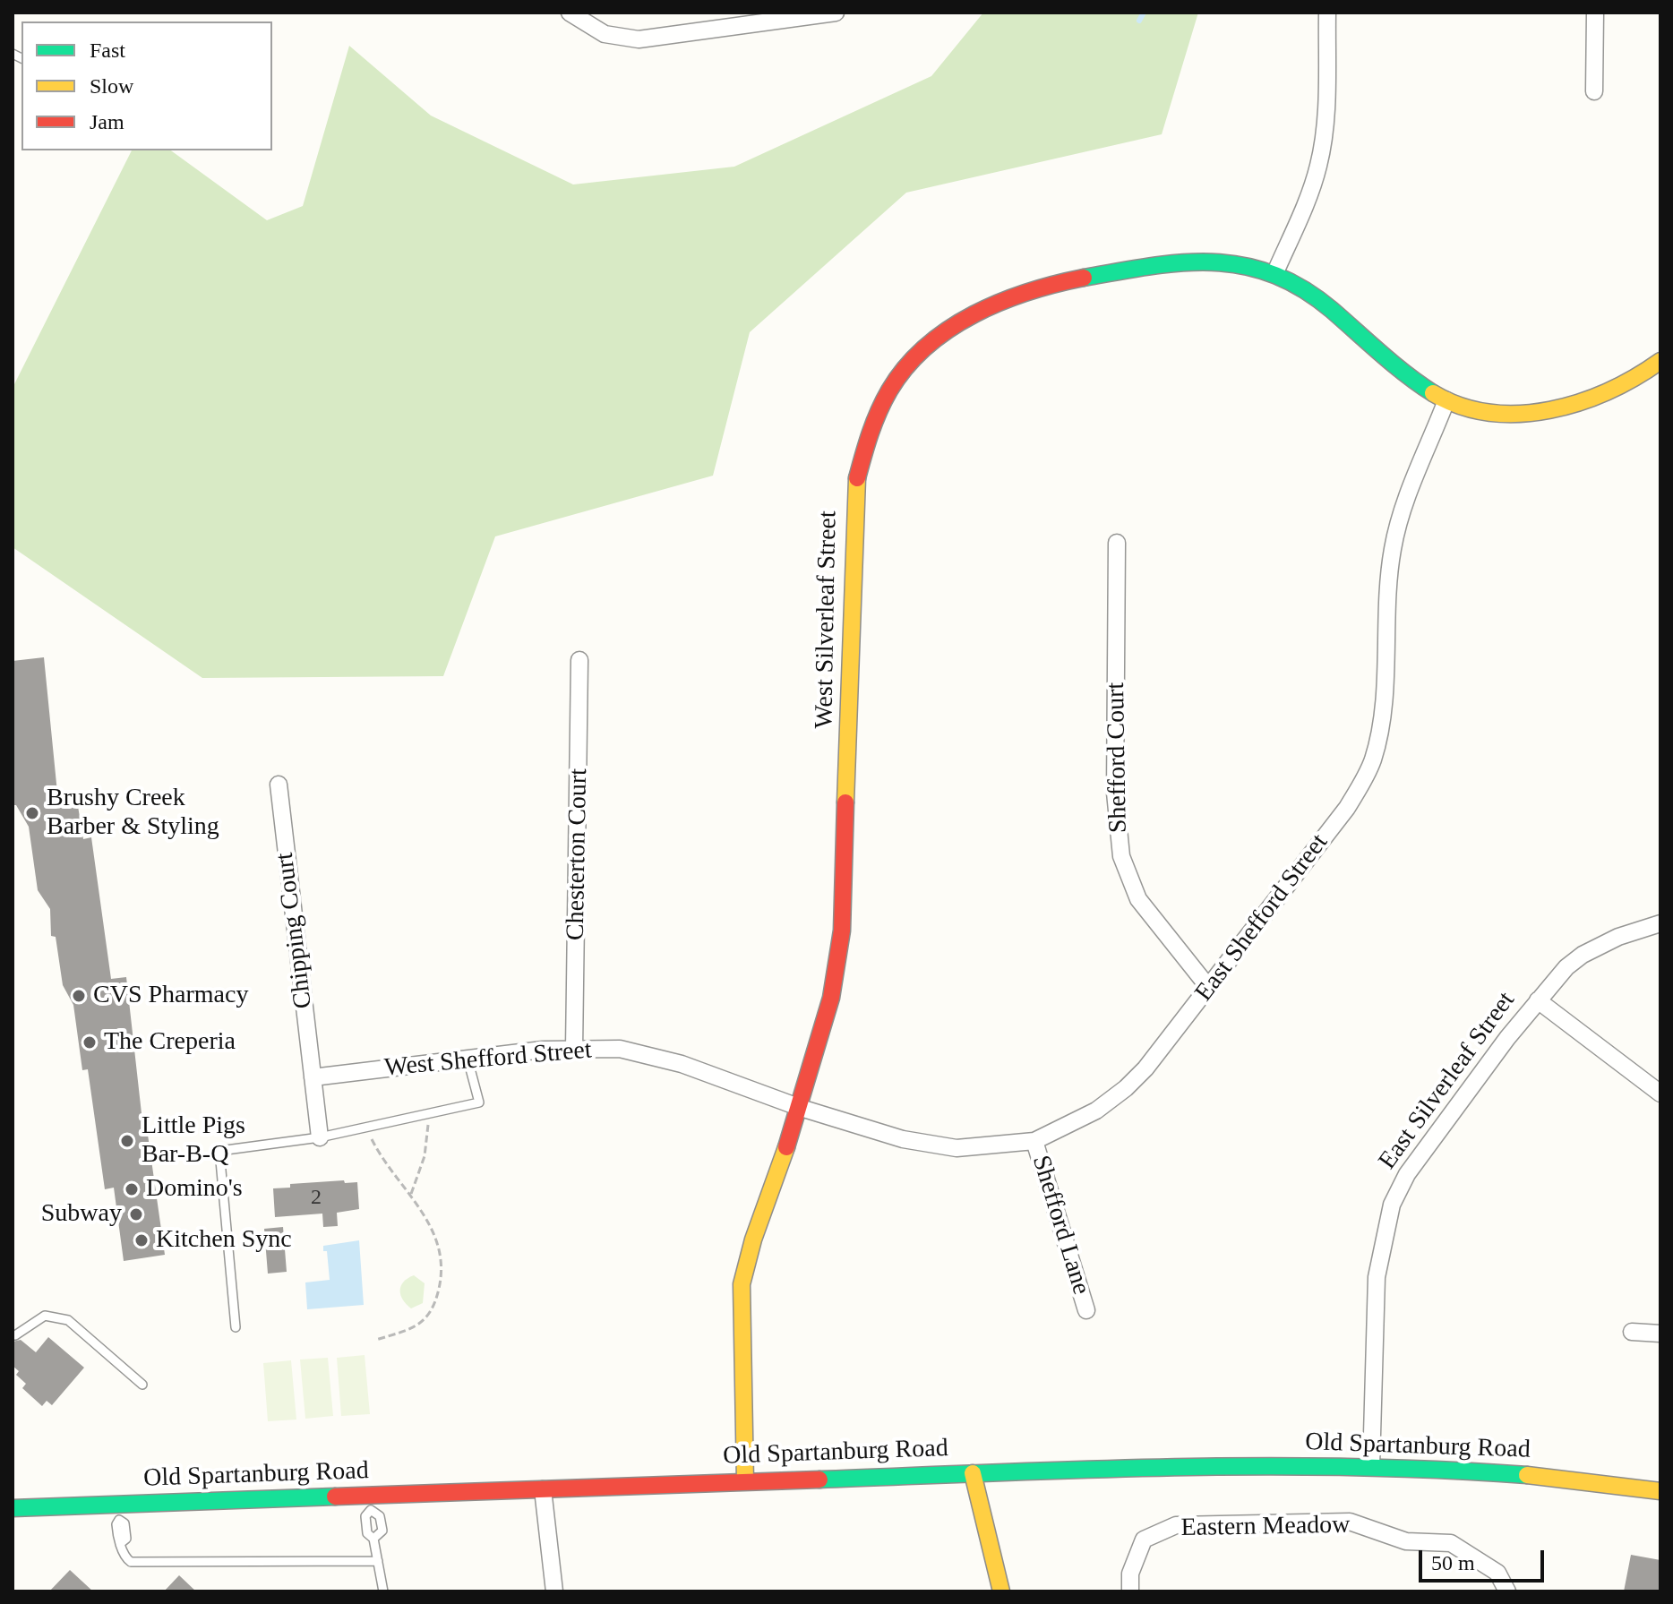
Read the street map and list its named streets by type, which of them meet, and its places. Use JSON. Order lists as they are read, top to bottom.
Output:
{
  "streets": {
    "street": [
      "West Silverleaf Street",
      "Shefford Court",
      "Chesterton Court",
      "East Shefford Street",
      "Chipping Court",
      "West Shefford Street",
      "East Silverleaf Street",
      "Shefford Lane",
      "Old Spartanburg Road",
      "Eastern Meadow"
    ]
  },
  "crossings": [
    ["West Silverleaf Street", "East Shefford Street"],
    ["West Silverleaf Street", "West Shefford Street"],
    ["West Silverleaf Street", "Old Spartanburg Road"],
    ["Shefford Court", "East Shefford Street"],
    ["Chesterton Court", "West Shefford Street"],
    ["East Shefford Street", "West Shefford Street"],
    ["East Shefford Street", "Shefford Lane"],
    ["Chipping Court", "West Shefford Street"],
    ["East Silverleaf Street", "Old Spartanburg Road"]
  ],
  "places": [
    "Brushy Creek Barber & Styling",
    "CVS Pharmacy",
    "The Creperia",
    "Little Pigs Bar-B-Q",
    "Domino's",
    "Subway",
    "Kitchen Sync"
  ],
  "house_numbers": ["2"],
  "legend": ["Fast", "Slow", "Jam"],
  "scale_bar": "50 m"
}
